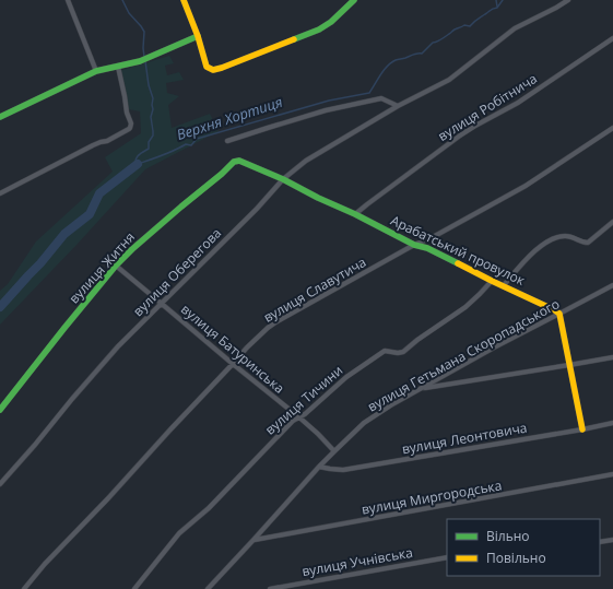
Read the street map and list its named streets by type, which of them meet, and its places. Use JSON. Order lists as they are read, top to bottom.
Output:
{
  "streets": {
    "street": [
      "вулиця Робітнича",
      "Арабатський провулок",
      "вулиця Житня",
      "вулиця Оберегова",
      "вулиця Славутича",
      "вулиця Батуринська",
      "вулиця Гетьмана Скоропадського",
      "вулиця Тичини",
      "вулиця Леонтовича",
      "вулиця Миргородська",
      "вулиця Учнівська"
    ]
  },
  "crossings": [
    ["вулиця Робітнича", "Арабатський провулок"],
    ["Арабатський провулок", "вулиця Житня"],
    ["Арабатський провулок", "вулиця Оберегова"],
    ["Арабатський провулок", "вулиця Славутича"],
    ["Арабатський провулок", "вулиця Гетьмана Скоропадського"],
    ["Арабатський провулок", "вулиця Тичини"],
    ["вулиця Житня", "вулиця Батуринська"],
    ["вулиця Оберегова", "вулиця Батуринська"],
    ["вулиця Славутича", "вулиця Батуринська"],
    ["вулиця Батуринська", "вулиця Гетьмана Скоропадського"],
    ["вулиця Батуринська", "вулиця Тичини"],
    ["вулиця Гетьмана Скоропадського", "вулиця Леонтовича"],
    ["вулиця Гетьмана Скоропадського", "вулиця Миргородська"]
  ],
  "water": ["Верхня Хортиця"],
  "legend": ["Вільно", "Повільно"]
}
